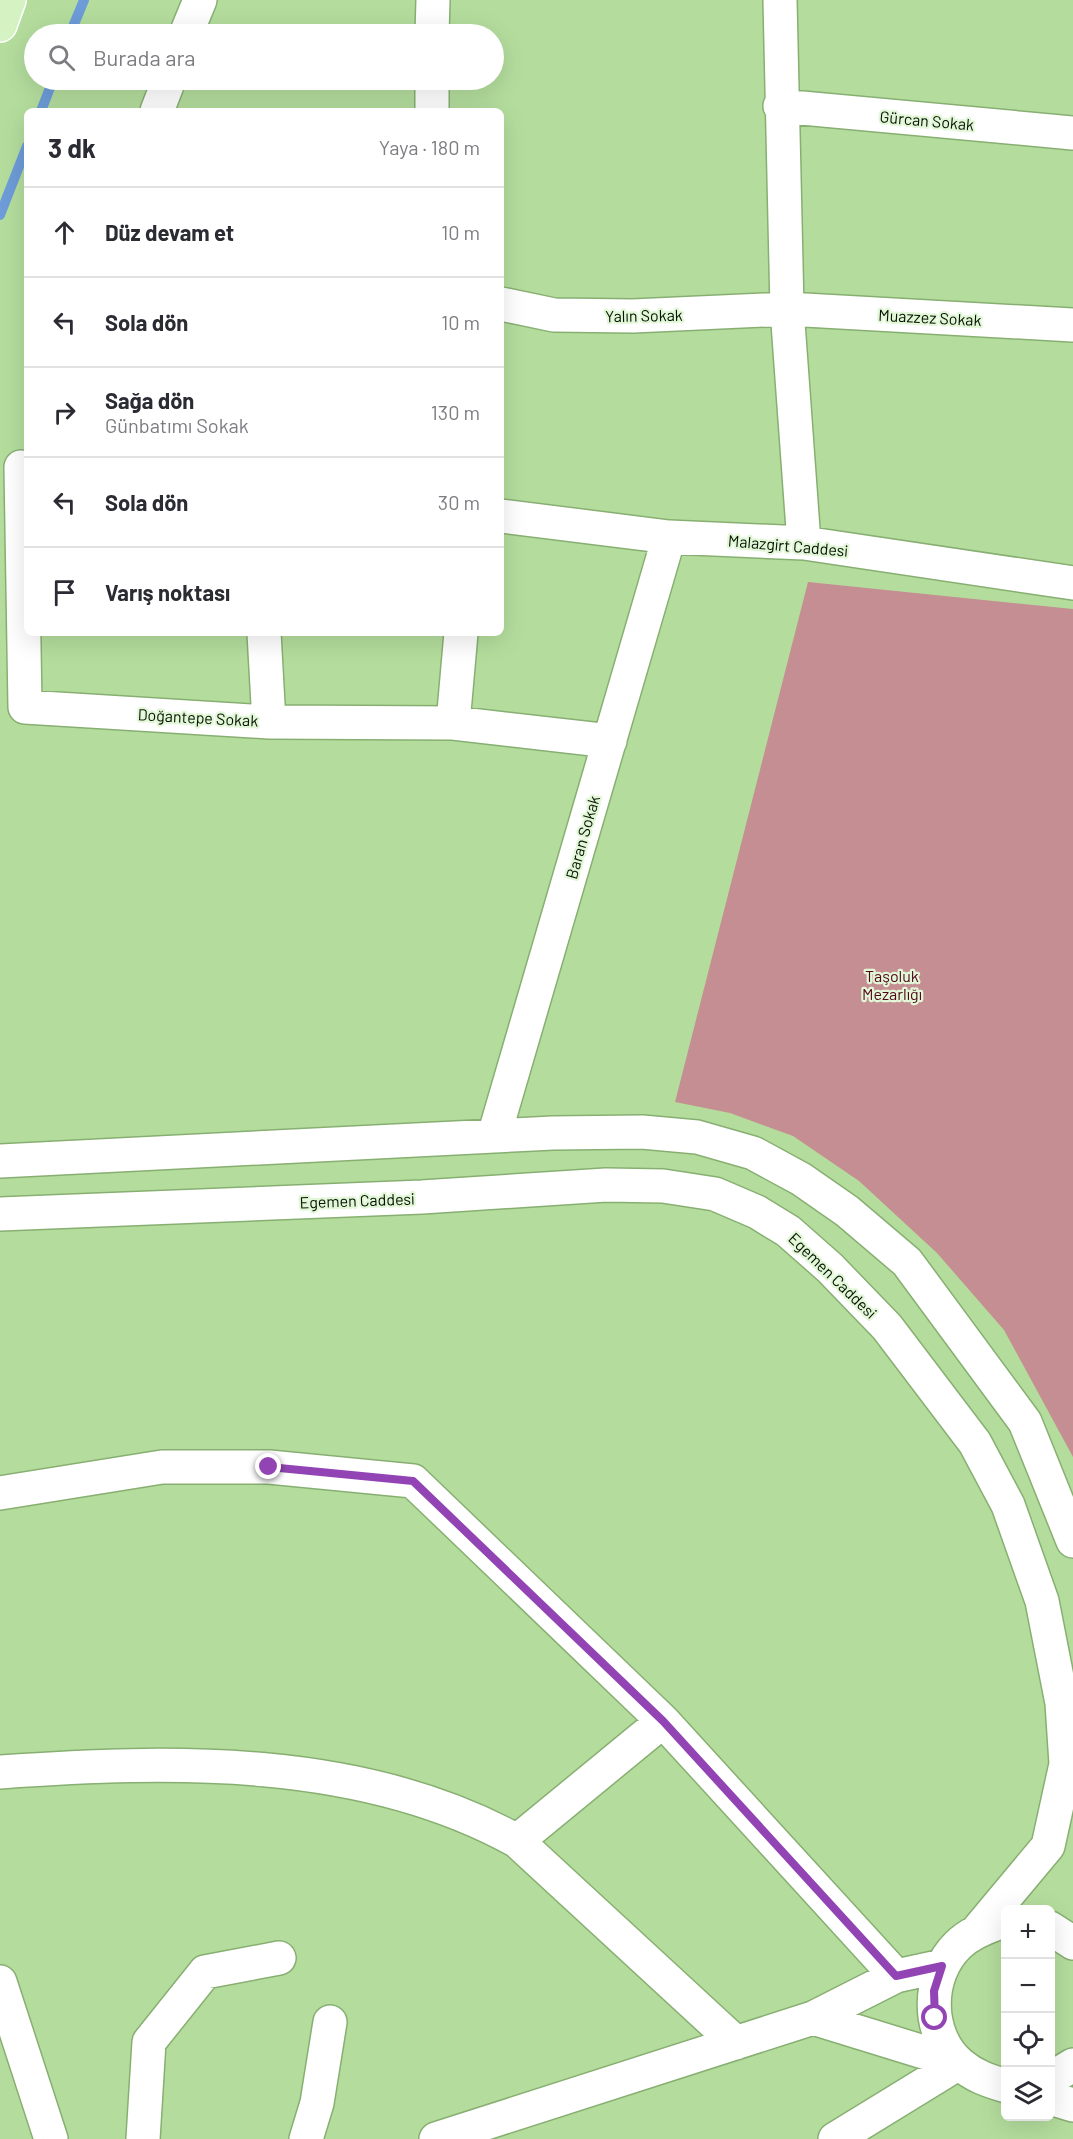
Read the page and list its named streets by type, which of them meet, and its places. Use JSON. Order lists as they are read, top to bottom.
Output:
{
  "streets": {
    "street": [
      "Gürcan Sokak",
      "Yalın Sokak",
      "Muazzez Sokak",
      "Malazgirt Caddesi",
      "Doğantepe Sokak",
      "Baran Sokak",
      "Egemen Caddesi"
    ]
  },
  "crossings": [
    ["Yalın Sokak", "Muazzez Sokak"],
    ["Malazgirt Caddesi", "Baran Sokak"],
    ["Doğantepe Sokak", "Baran Sokak"]
  ],
  "parks": ["Taşoluk Mezarlığı"],
  "page": {
    "search": "Burada ara",
    "heading": ["3 dk", "Yaya · 180 m"],
    "list": [
      ["Düz devam et", "10 m"],
      ["Sola dön", "10 m"],
      ["Sağa dön", "Günbatımı Sokak", "130 m"],
      ["Sola dön", "30 m"],
      "Varış noktası"
    ],
    "map_buttons": ["+", "−"]
  }
}
